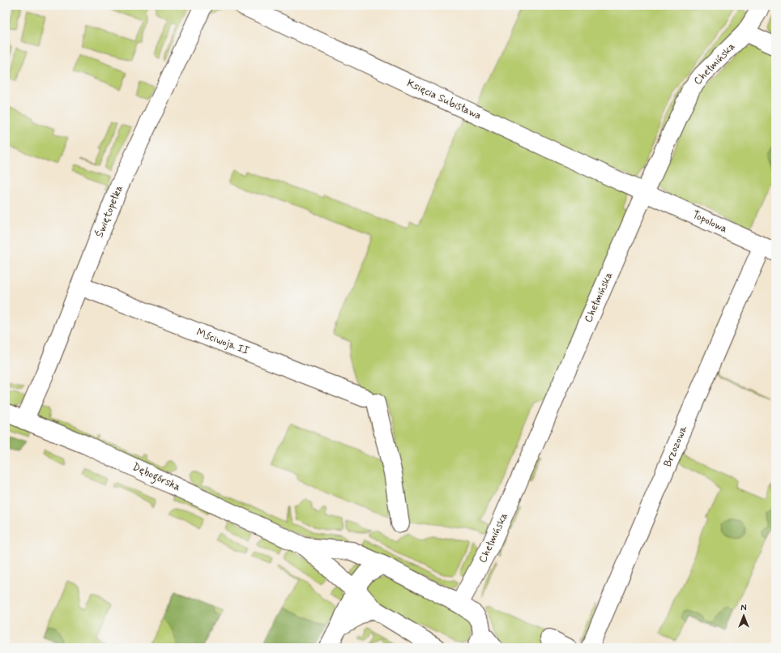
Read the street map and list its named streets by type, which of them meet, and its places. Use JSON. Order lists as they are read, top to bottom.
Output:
{
  "streets": {
    "street": [
      "Chełmińska",
      "Księcia Subisława",
      "Świętopełka",
      "Topolowa",
      "Mściwoja II",
      "Brzozowa",
      "Dębogórska"
    ]
  },
  "crossings": [
    ["Chełmińska", "Księcia Subisława"],
    ["Chełmińska", "Topolowa"],
    ["Chełmińska", "Dębogórska"],
    ["Księcia Subisława", "Topolowa"],
    ["Świętopełka", "Mściwoja II"],
    ["Świętopełka", "Dębogórska"],
    ["Topolowa", "Brzozowa"]
  ],
  "north": "top"
}
